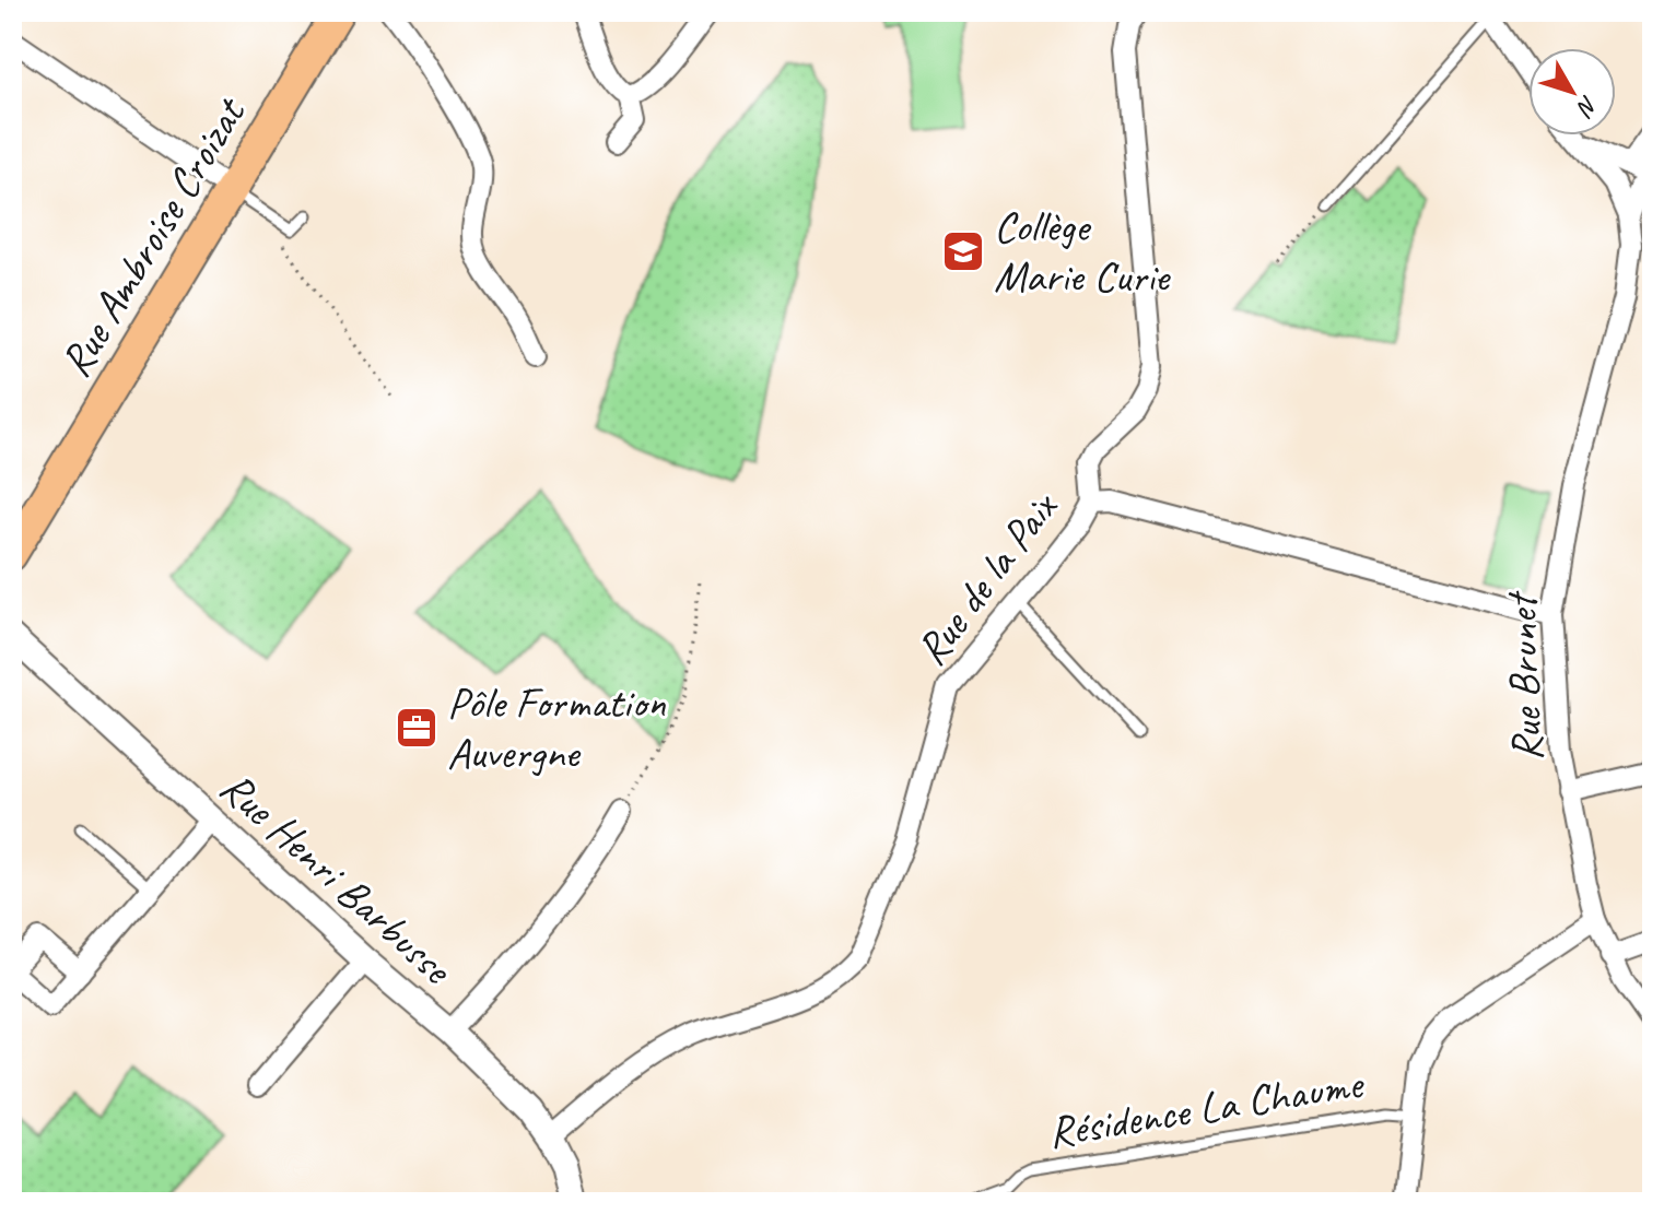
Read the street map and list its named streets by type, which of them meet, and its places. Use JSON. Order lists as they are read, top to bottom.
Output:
{
  "streets": {
    "main road": ["Rue Ambroise Croizat"],
    "street": ["Rue de la Paix", "Rue Brunet", "Rue Henri Barbusse"],
    "lane": ["Résidence La Chaume"]
  },
  "crossings": [
    ["Rue de la Paix", "Rue Brunet"],
    ["Rue de la Paix", "Rue Henri Barbusse"]
  ],
  "places": {
    "school or university": ["Collège Marie Curie"],
    "office": ["Pôle Formation Auvergne"]
  },
  "north": "bottom right"
}
